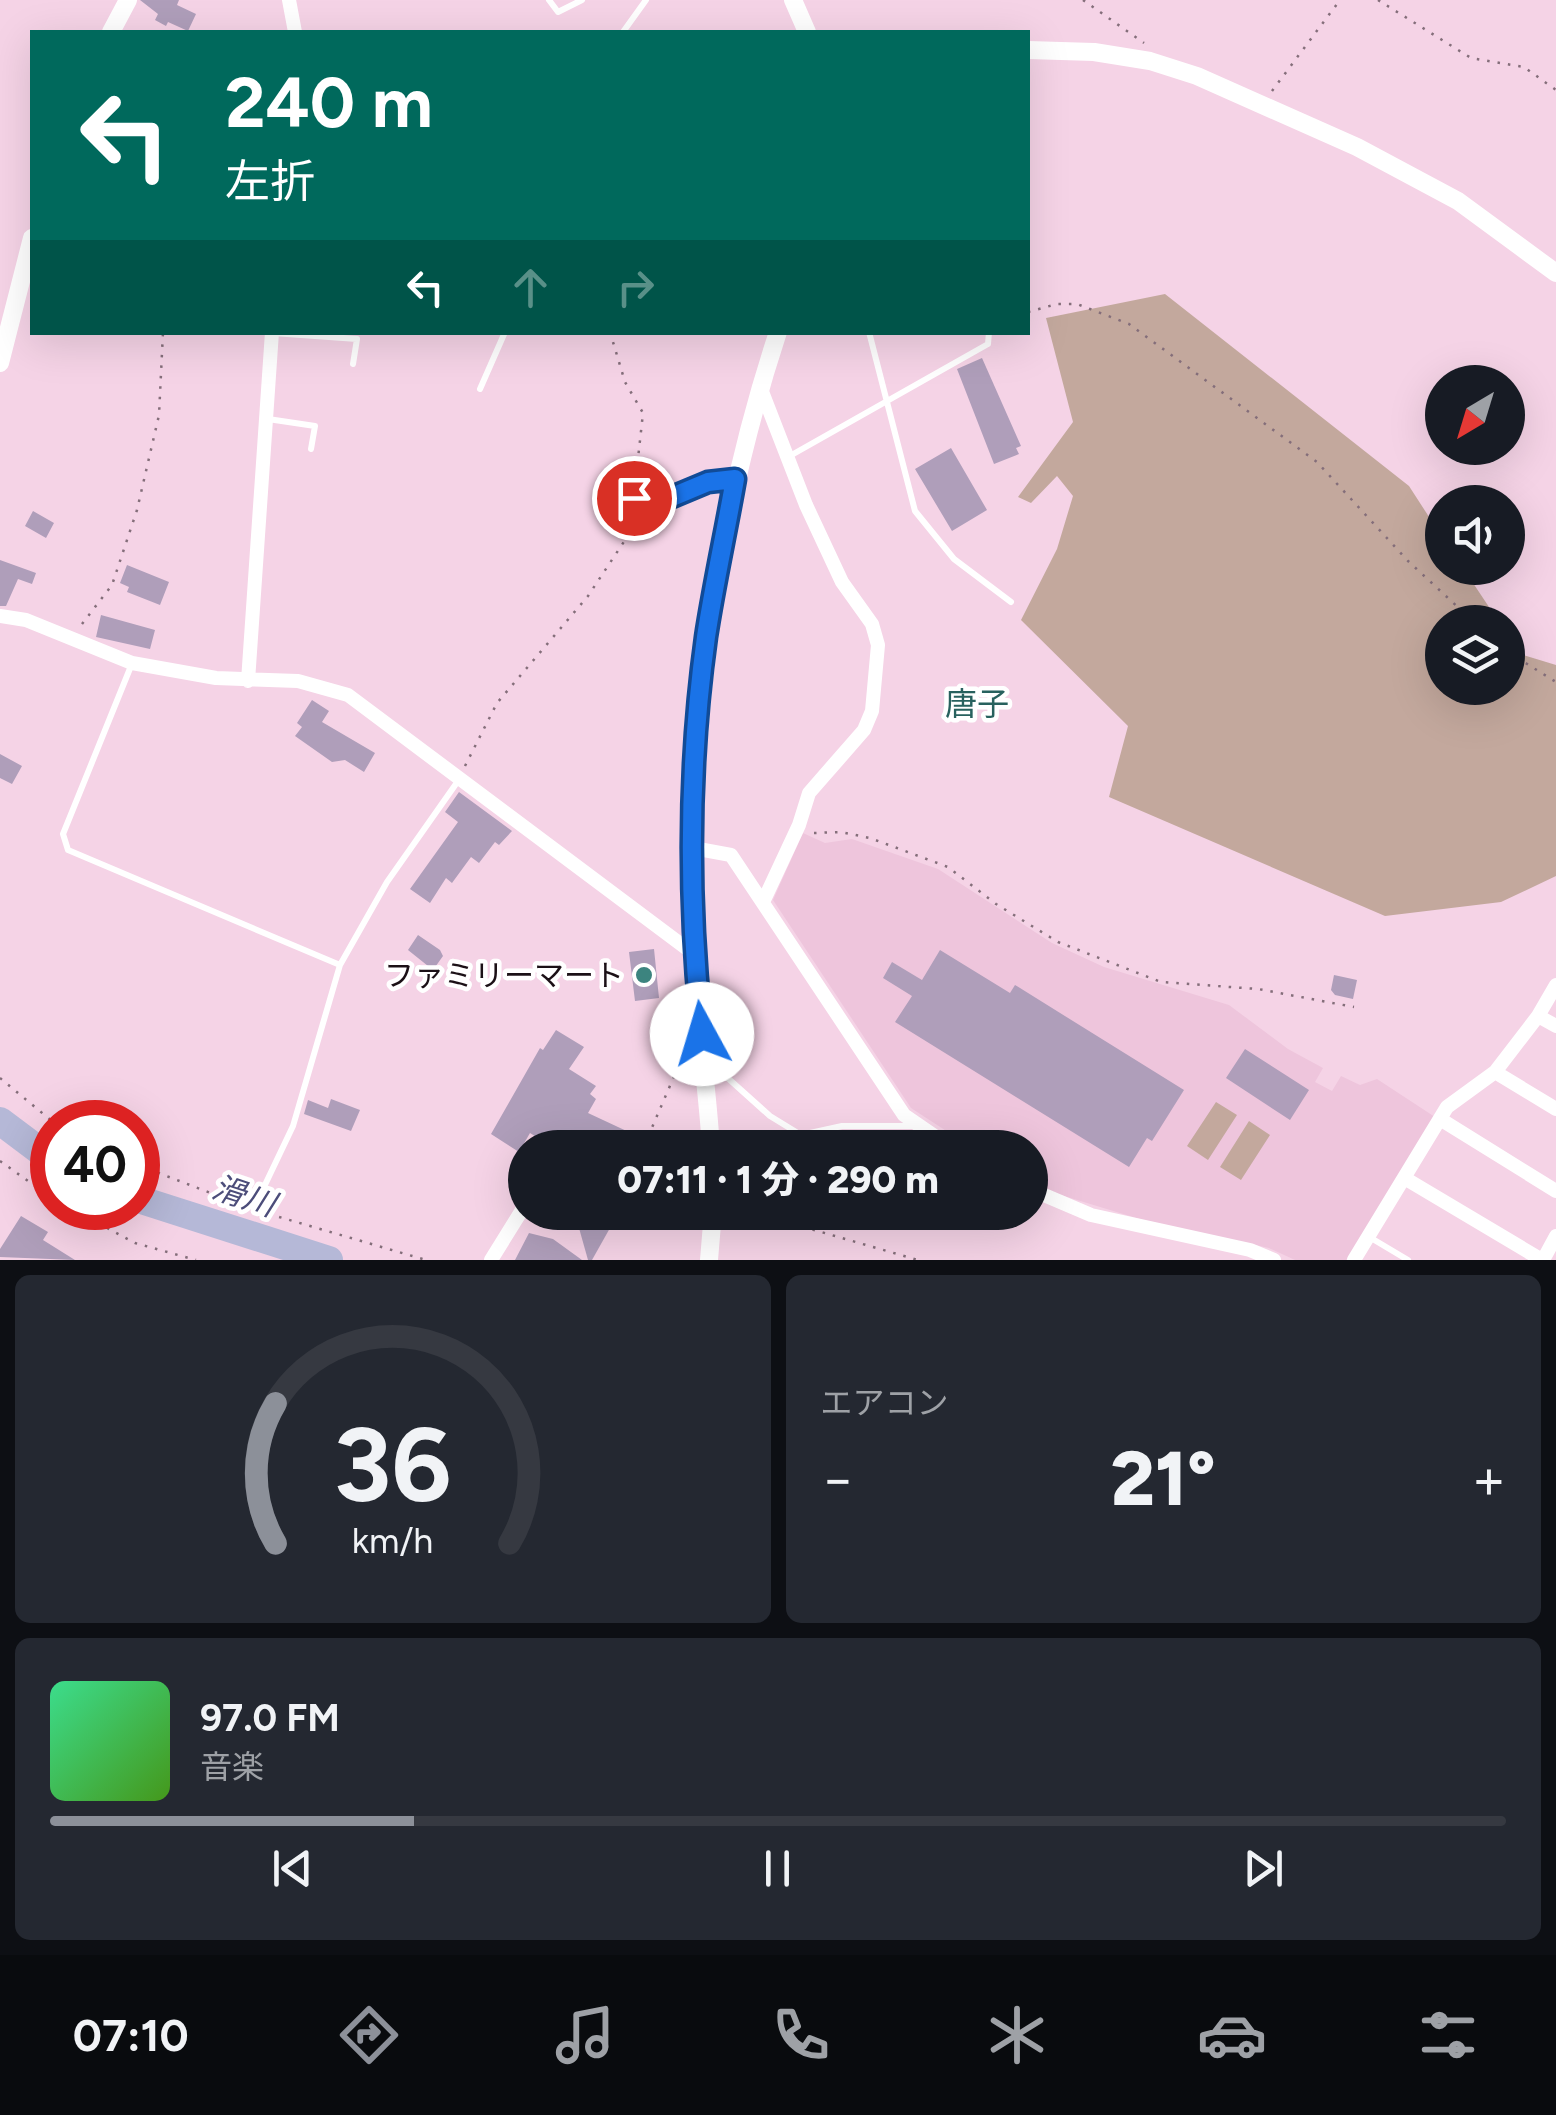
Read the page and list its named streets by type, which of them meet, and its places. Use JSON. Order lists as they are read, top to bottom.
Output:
{
  "districts": ["唐子"],
  "water": ["滑川"],
  "places": ["ファミリーマート"],
  "north": "bottom left",
  "page": {
    "turn": ["240 m", "左折"],
    "limit": "40",
    "trip": "07:11 · 1 分 · 290 m",
    "tile": "エアコン",
    "heat": ["−", "21°", "+"],
    "song": ["97.0 FM", "音楽"],
    "tabs": "07:10",
    "gauge": ["36", "km/h"]
  }
}
